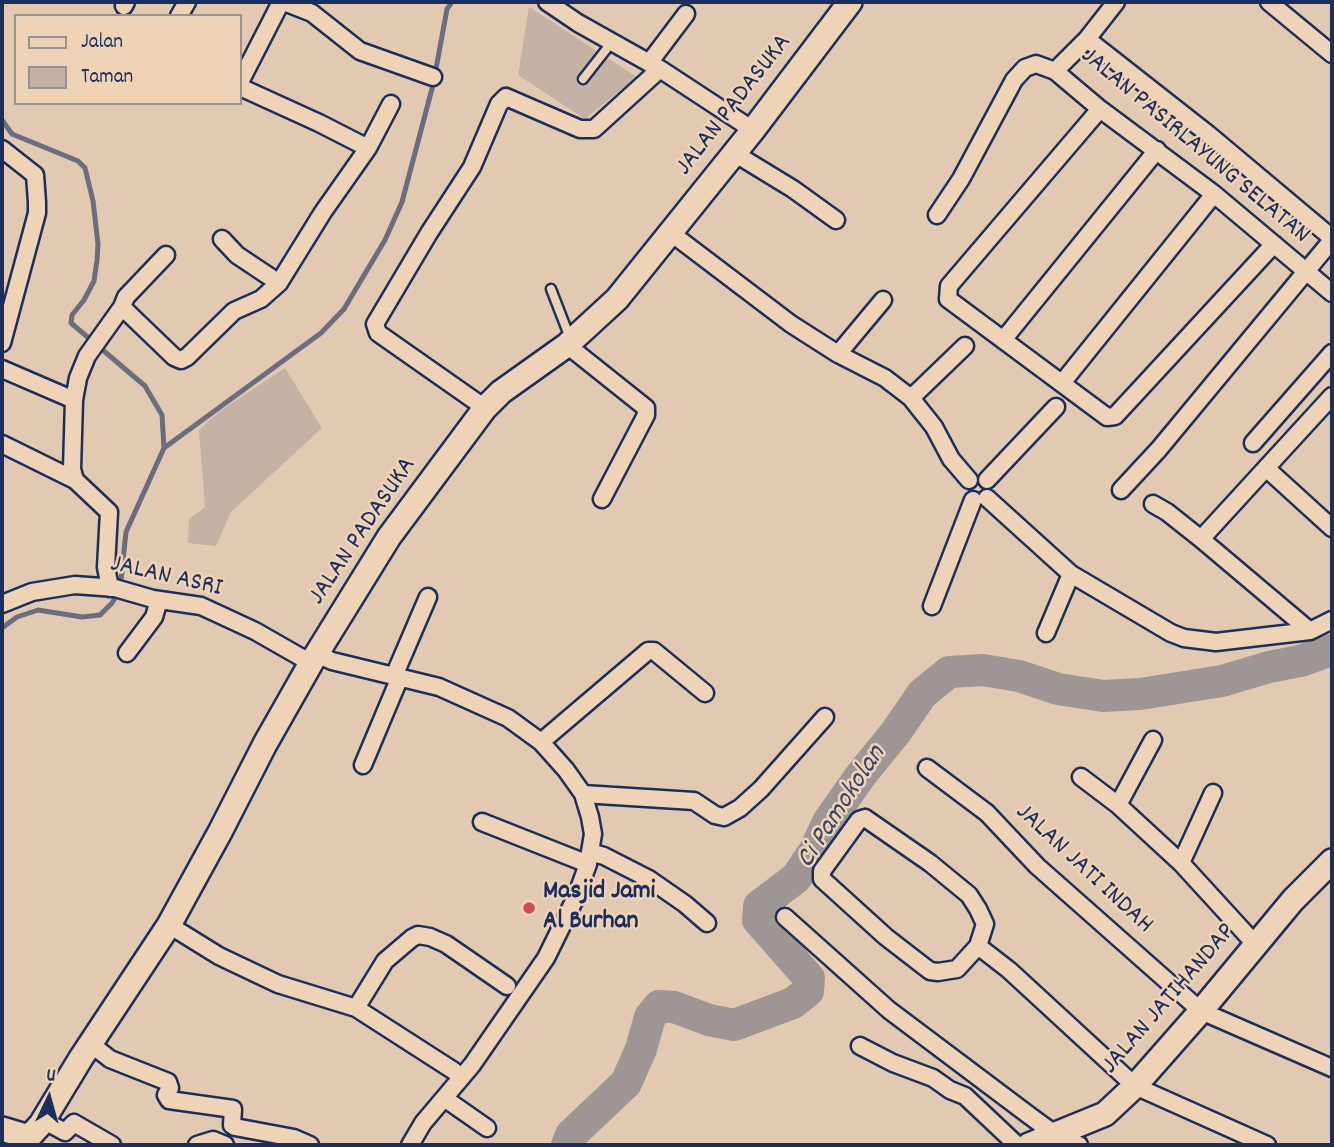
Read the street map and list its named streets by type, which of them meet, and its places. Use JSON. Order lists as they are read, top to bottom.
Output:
{
  "streets": {
    "street": [
      "JALAN PADASUKA",
      "JALAN PASIRLAYUNG SELATAN",
      "JALAN ASRI",
      "JALAN JATI INDAH",
      "JALAN JATIHANDAP"
    ]
  },
  "crossings": [
    ["JALAN PADASUKA", "JALAN ASRI"],
    ["JALAN JATI INDAH", "JALAN JATIHANDAP"]
  ],
  "water": ["Ci Pamokolan"],
  "places": ["Masjid Jami Al Burhan"],
  "legend": ["Jalan", "Taman"],
  "north": "top"
}
